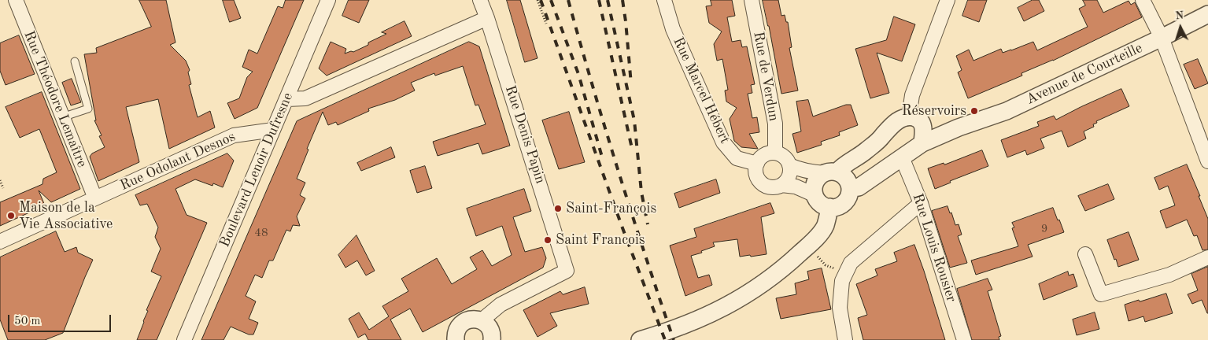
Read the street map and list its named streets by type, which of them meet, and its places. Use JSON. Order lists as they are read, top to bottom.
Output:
{
  "streets": {
    "street": [
      "Avenue de Courteille",
      "Rue de Verdun",
      "Rue Marcel Hébert",
      "Rue Théodore Lemaître",
      "Rue Denis Papin",
      "Rue Odolant Desnos",
      "Boulevard Lenoir Dufresne",
      "Rue Louis Rousier"
    ]
  },
  "crossings": [
    ["Avenue de Courteille", "Rue Louis Rousier"],
    ["Rue de Verdun", "Rue Marcel Hébert"],
    ["Rue Théodore Lemaître", "Rue Odolant Desnos"],
    ["Rue Odolant Desnos", "Boulevard Lenoir Dufresne"]
  ],
  "places": [
    "Réservoirs",
    "Saint-François",
    "Maison de la Vie Associative",
    "Saint Francois"
  ],
  "house_numbers": ["9", "48"],
  "scale_bar": "50 m",
  "north": "top"
}
